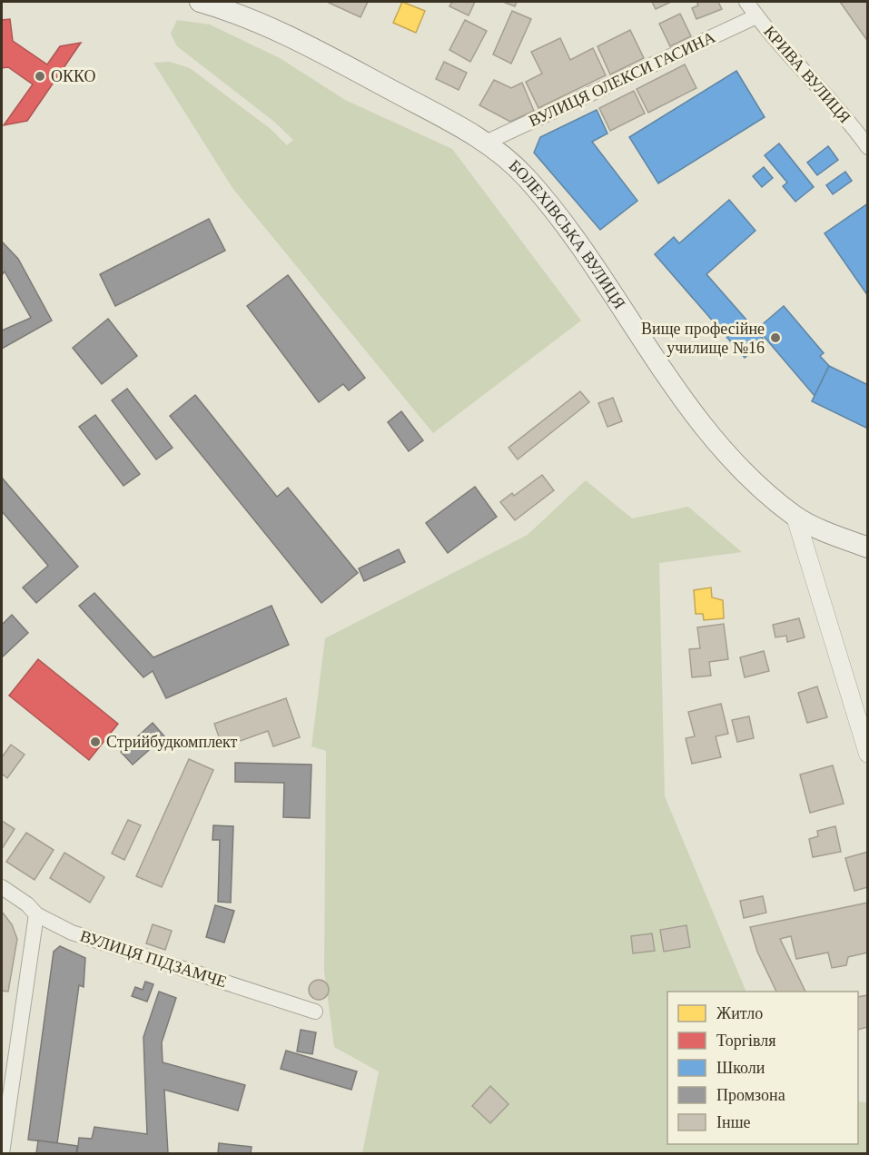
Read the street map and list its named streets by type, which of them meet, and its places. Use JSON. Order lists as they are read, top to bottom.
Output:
{
  "streets": {
    "main road": ["БОЛЕХІВСЬКА ВУЛИЦЯ"],
    "street": ["КРИВА ВУЛИЦЯ", "ВУЛИЦЯ ОЛЕКСИ ГАСИНА", "ВУЛИЦЯ ПІДЗАМЧЕ"]
  },
  "crossings": [
    ["КРИВА ВУЛИЦЯ", "ВУЛИЦЯ ОЛЕКСИ ГАСИНА"],
    ["ВУЛИЦЯ ОЛЕКСИ ГАСИНА", "БОЛЕХІВСЬКА ВУЛИЦЯ"]
  ],
  "places": ["ОККО", "Вище професійне училище №16", "Стрийбудкомплект"],
  "legend": [
    "Житло",
    "Торгівля",
    "Школи",
    "Промзона",
    "Інше"
  ]
}
